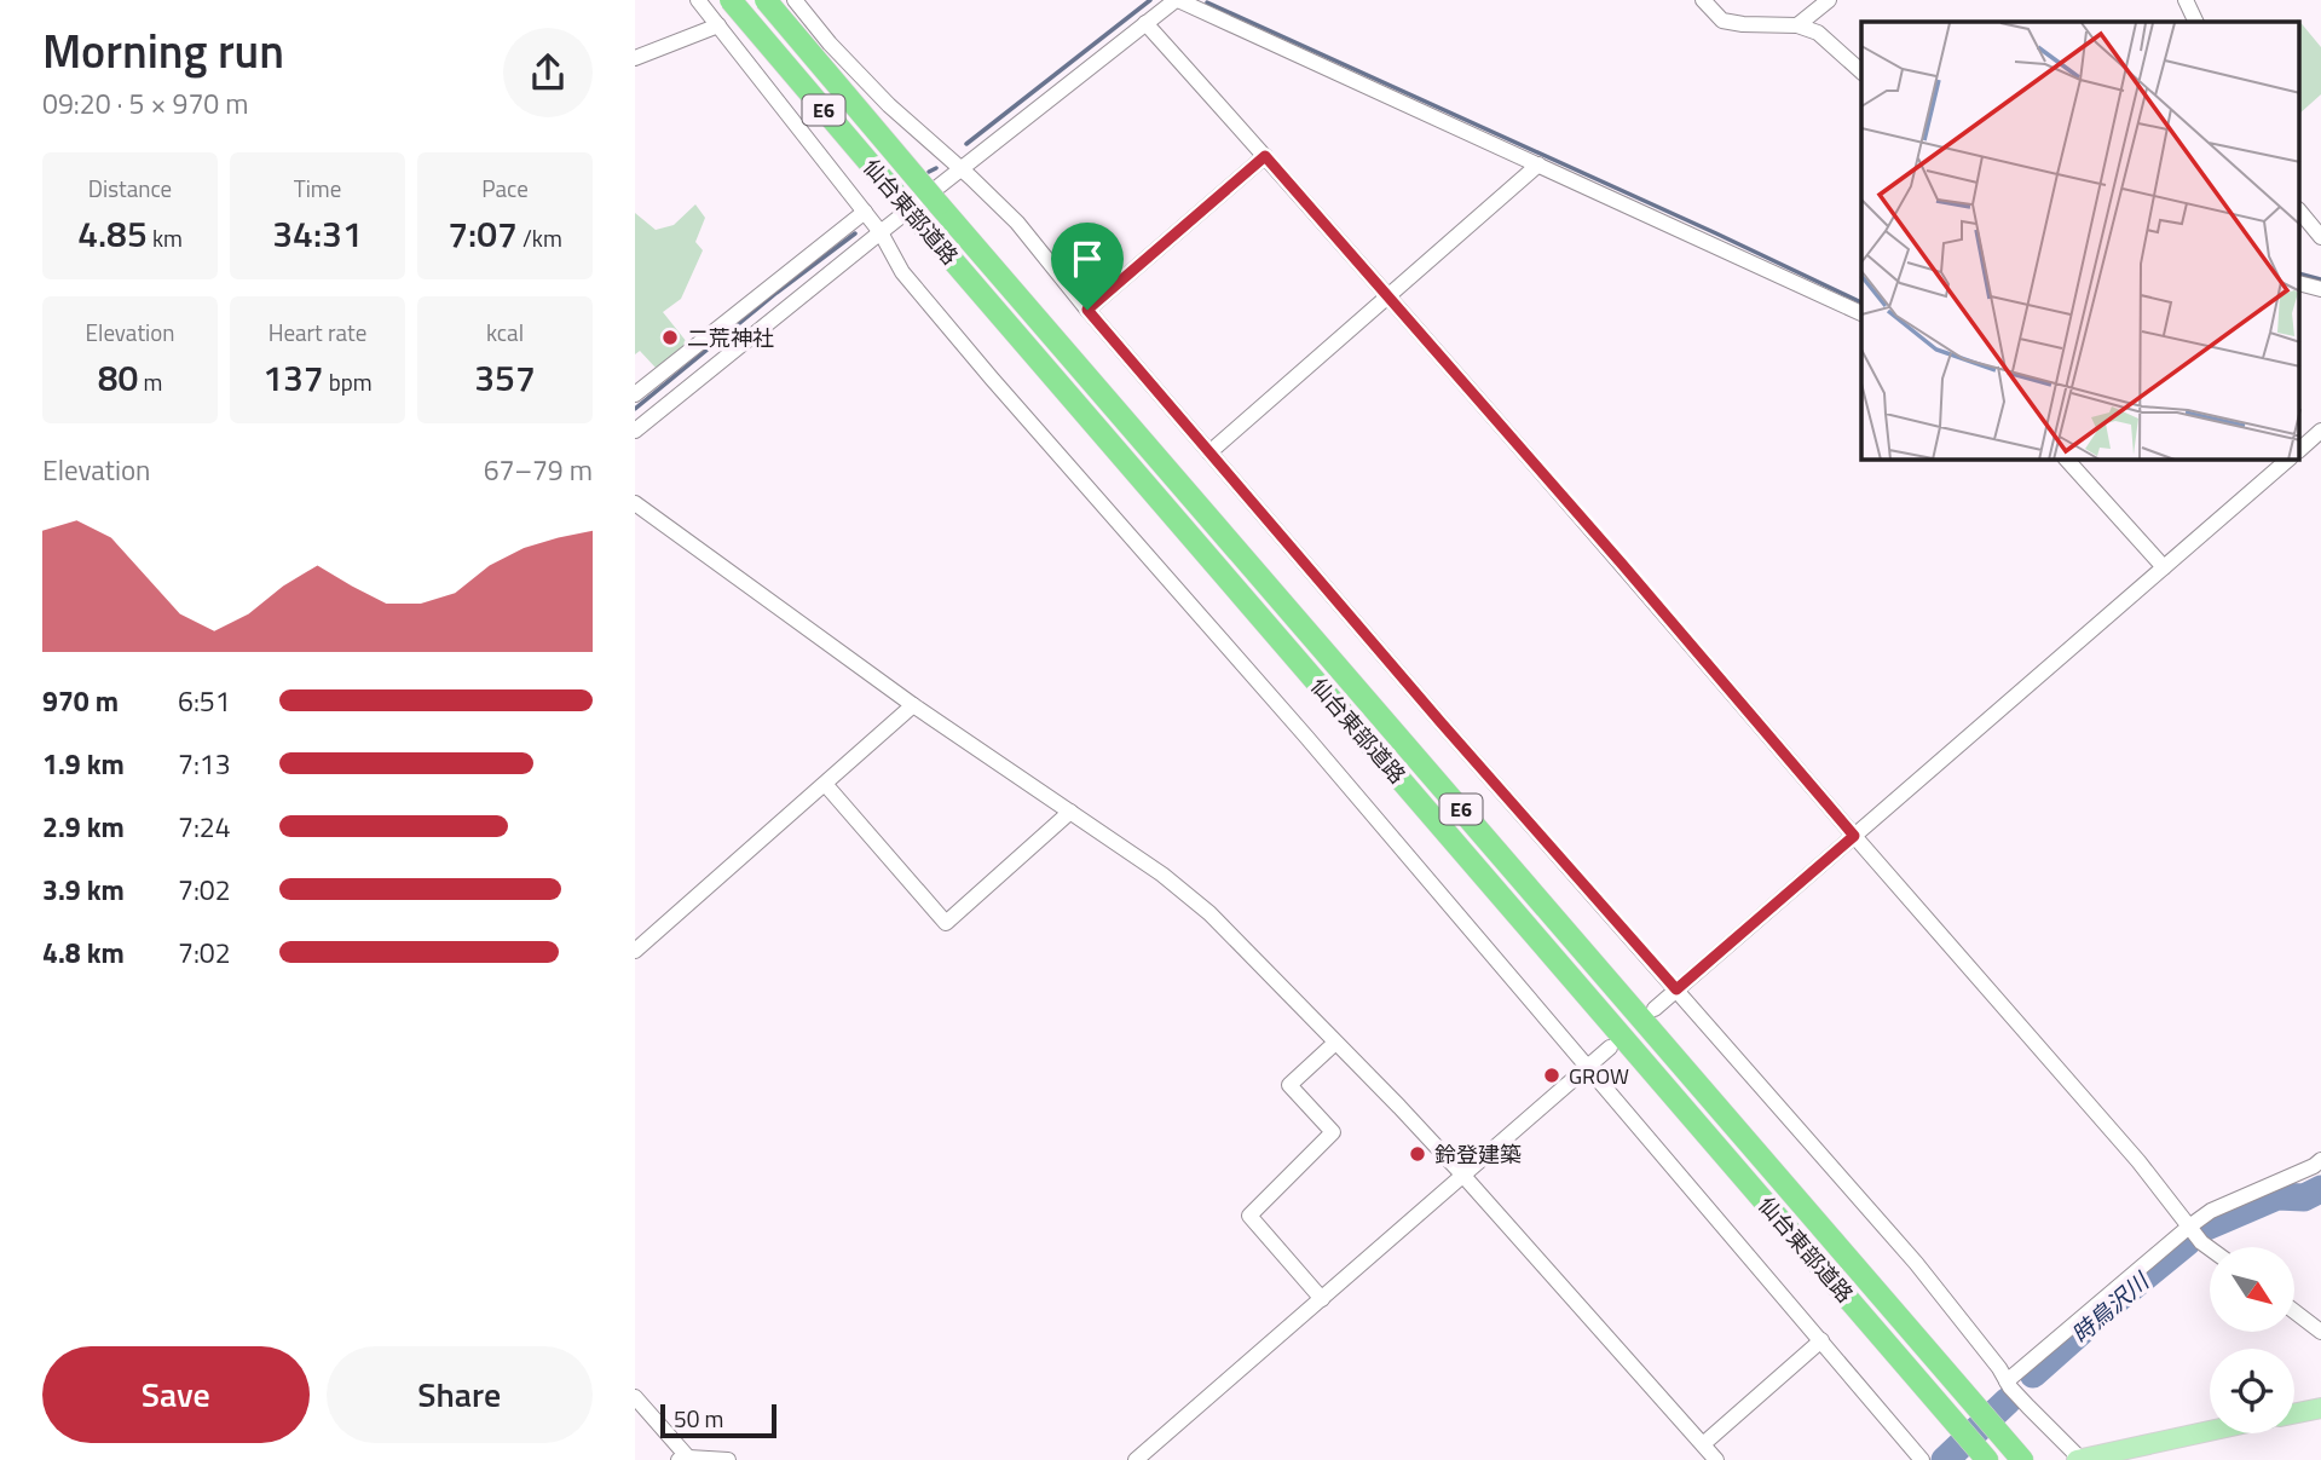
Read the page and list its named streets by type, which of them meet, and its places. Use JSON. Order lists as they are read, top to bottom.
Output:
{
  "streets": {
    "highway": ["E6", "仙台東部道路"]
  },
  "water": ["時鳥沢川"],
  "places": ["二荒神社", "GROW", "鈴登建築"],
  "scale_bar": "50 m",
  "north": "bottom right",
  "page": {
    "heading": ["Morning run", "09:20 · 5 × 970 m"],
    "stats": [
      ["Distance", "4.85 km"],
      ["Time", "34:31"],
      ["Pace", "7:07 /km"],
      ["Elevation", "80 m"],
      ["Heart rate", "137 bpm"],
      ["kcal", "357"]
    ],
    "chart": ["Elevation", "67–79 m"],
    "list": [
      {
        "name": "970 m",
        "note": "6:51"
      },
      {
        "name": "1.9 km",
        "note": "7:13"
      },
      {
        "name": "2.9 km",
        "note": "7:24"
      },
      {
        "name": "3.9 km",
        "note": "7:02"
      },
      {
        "name": "4.8 km",
        "note": "7:02"
      }
    ],
    "buttons": ["Save", "Share"],
    "scale": "50 m"
  }
}
